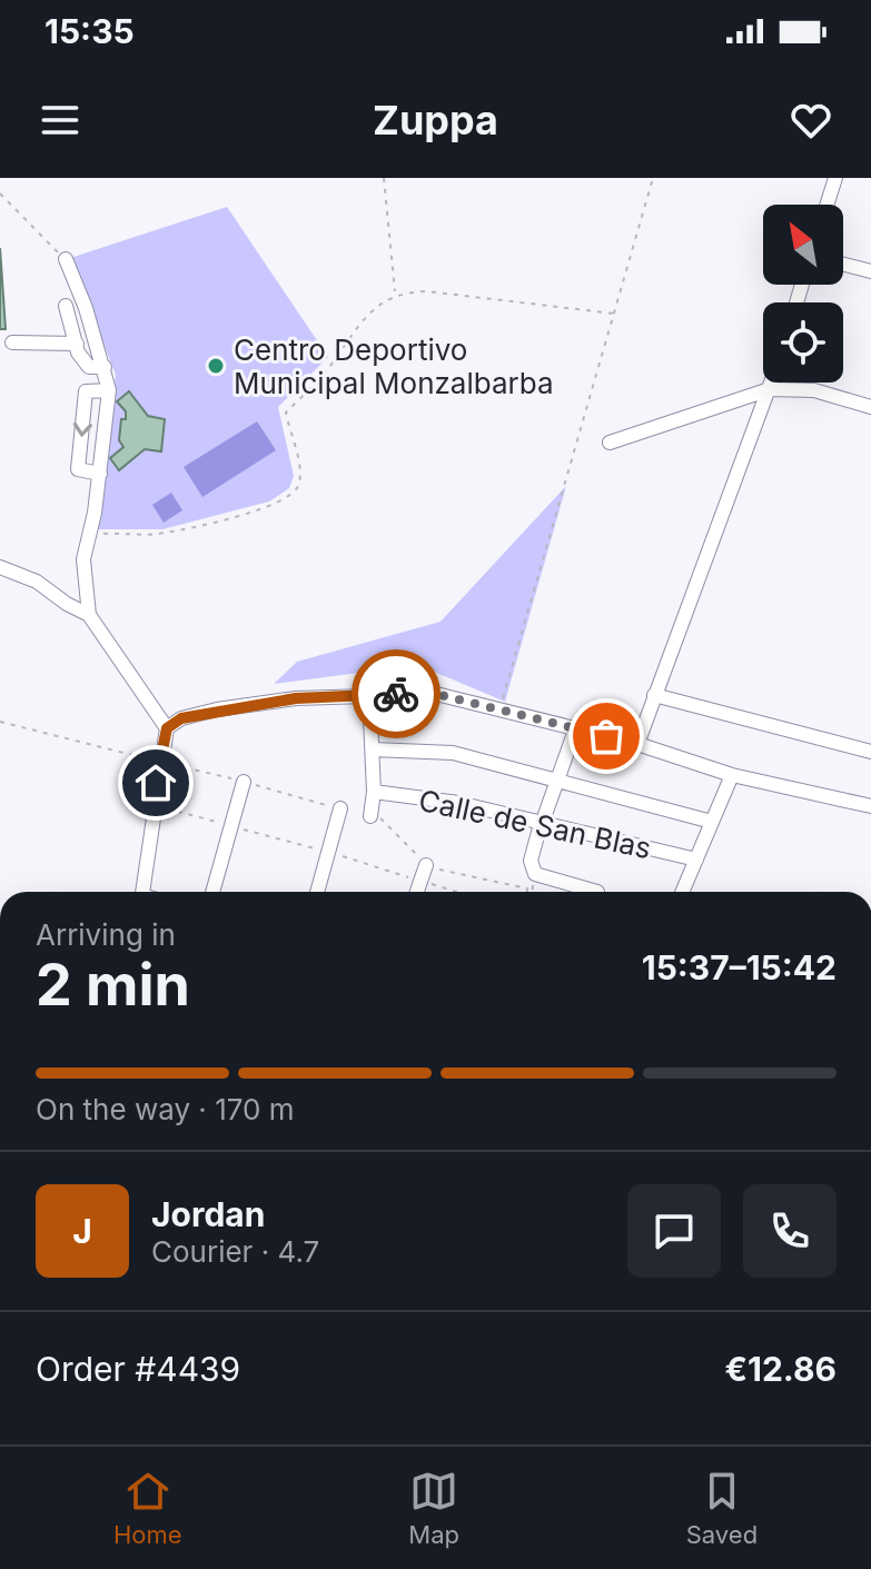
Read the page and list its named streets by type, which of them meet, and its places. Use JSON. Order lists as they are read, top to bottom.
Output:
{
  "streets": {
    "street": ["Calle de San Blas"]
  },
  "places": ["Centro Deportivo Municipal Monzalbarba"],
  "north": "top left",
  "page": {
    "status": "15:35",
    "header": "Zuppa",
    "heading": ["2 min", "Arriving in", "15:37–15:42"],
    "panel": [
      "Jordan",
      "Courier · 4.7",
      "Order #4439",
      "€12.86"
    ],
    "bar": "On the way · 170 m",
    "round": "J",
    "tabs": ["Home", "Map", "Saved"]
  }
}
